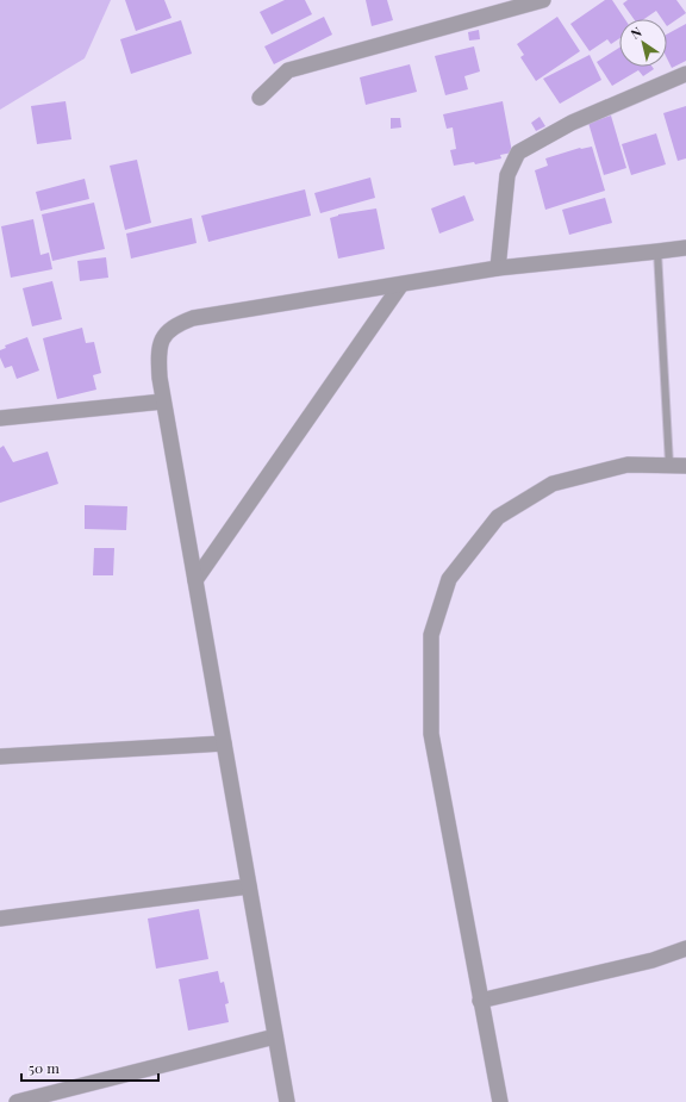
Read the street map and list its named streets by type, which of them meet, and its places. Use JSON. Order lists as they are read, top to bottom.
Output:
{
  "scale_bar": "50 m",
  "north": "top left"
}
